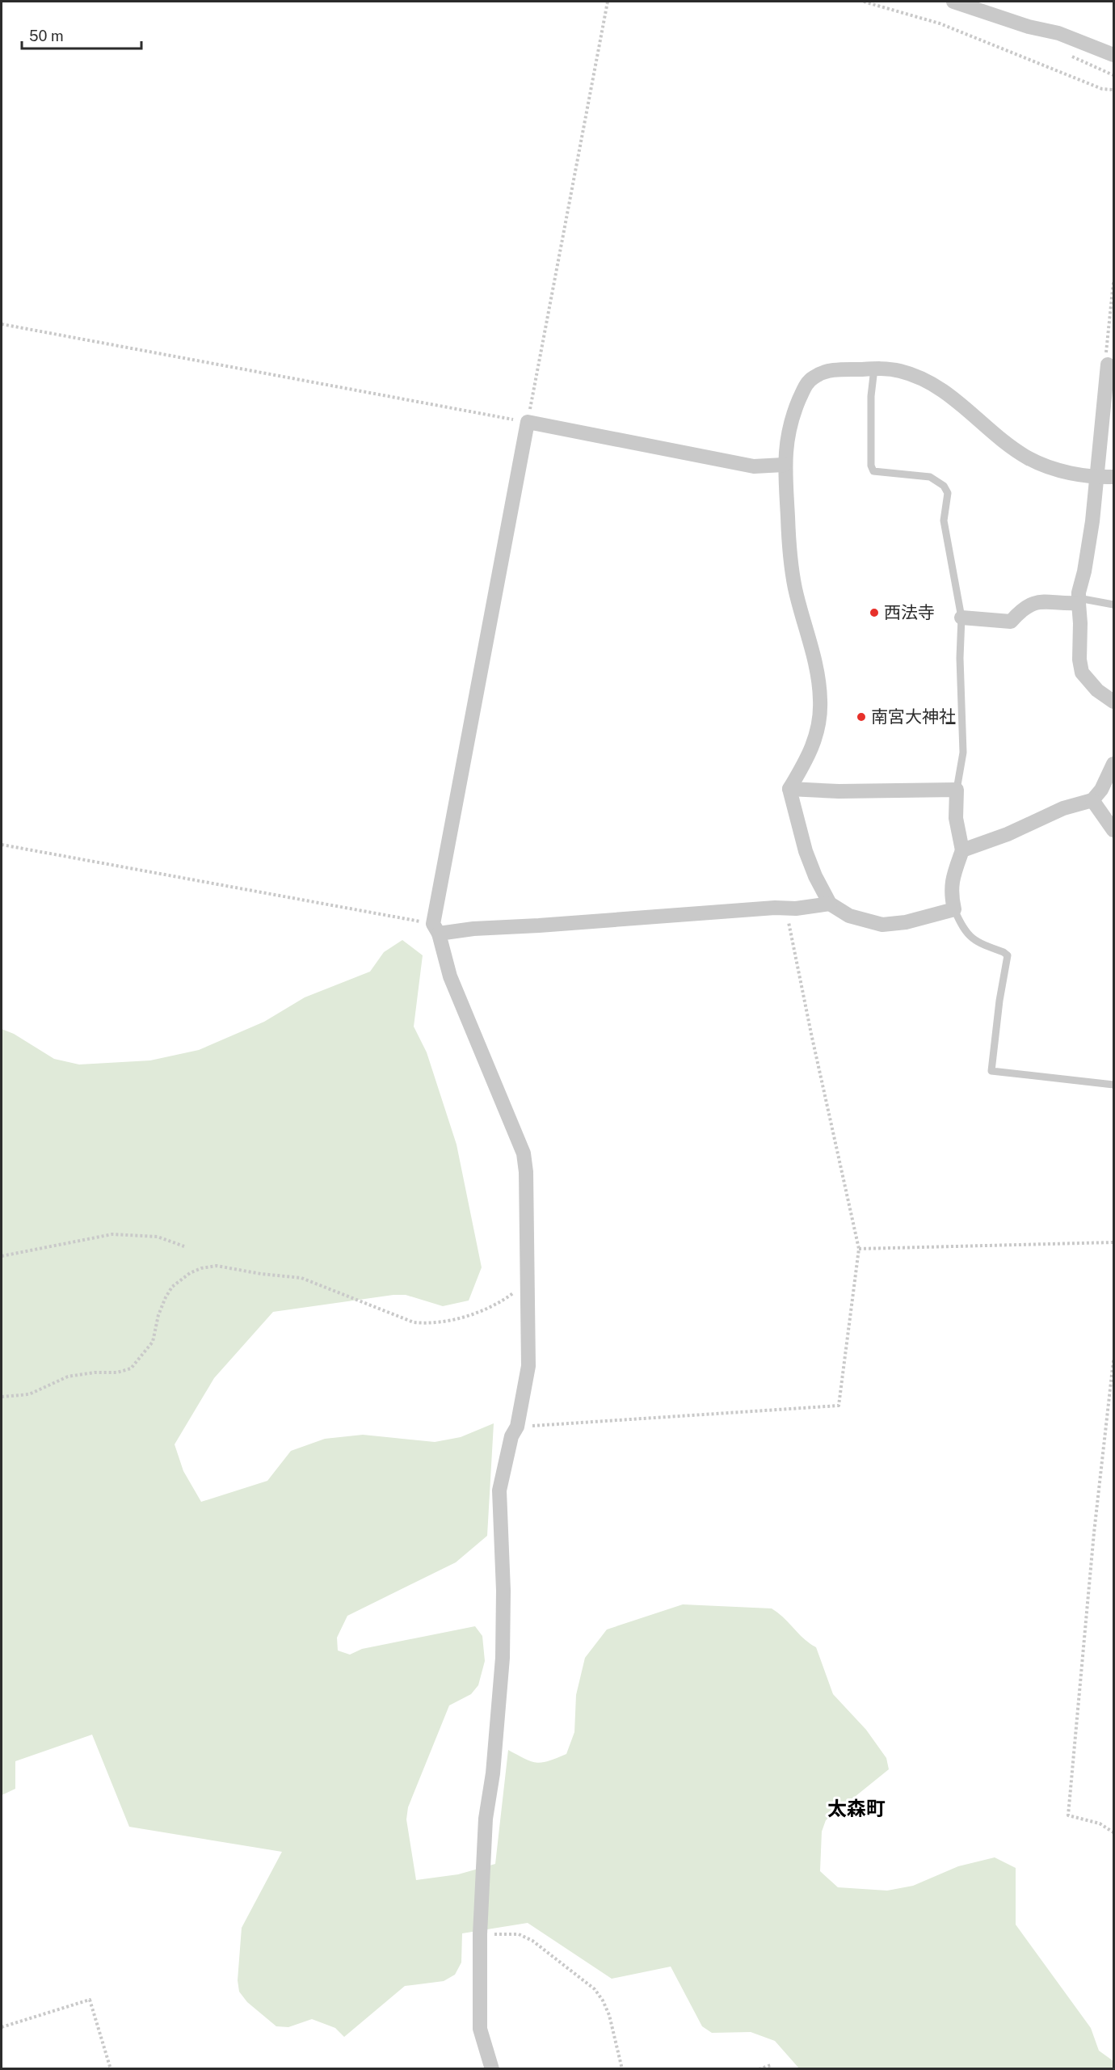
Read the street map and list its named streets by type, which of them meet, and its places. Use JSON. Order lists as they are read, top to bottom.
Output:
{
  "districts": ["太森町"],
  "places": ["西法寺", "南宮大神社"],
  "scale_bar": "50 m"
}
